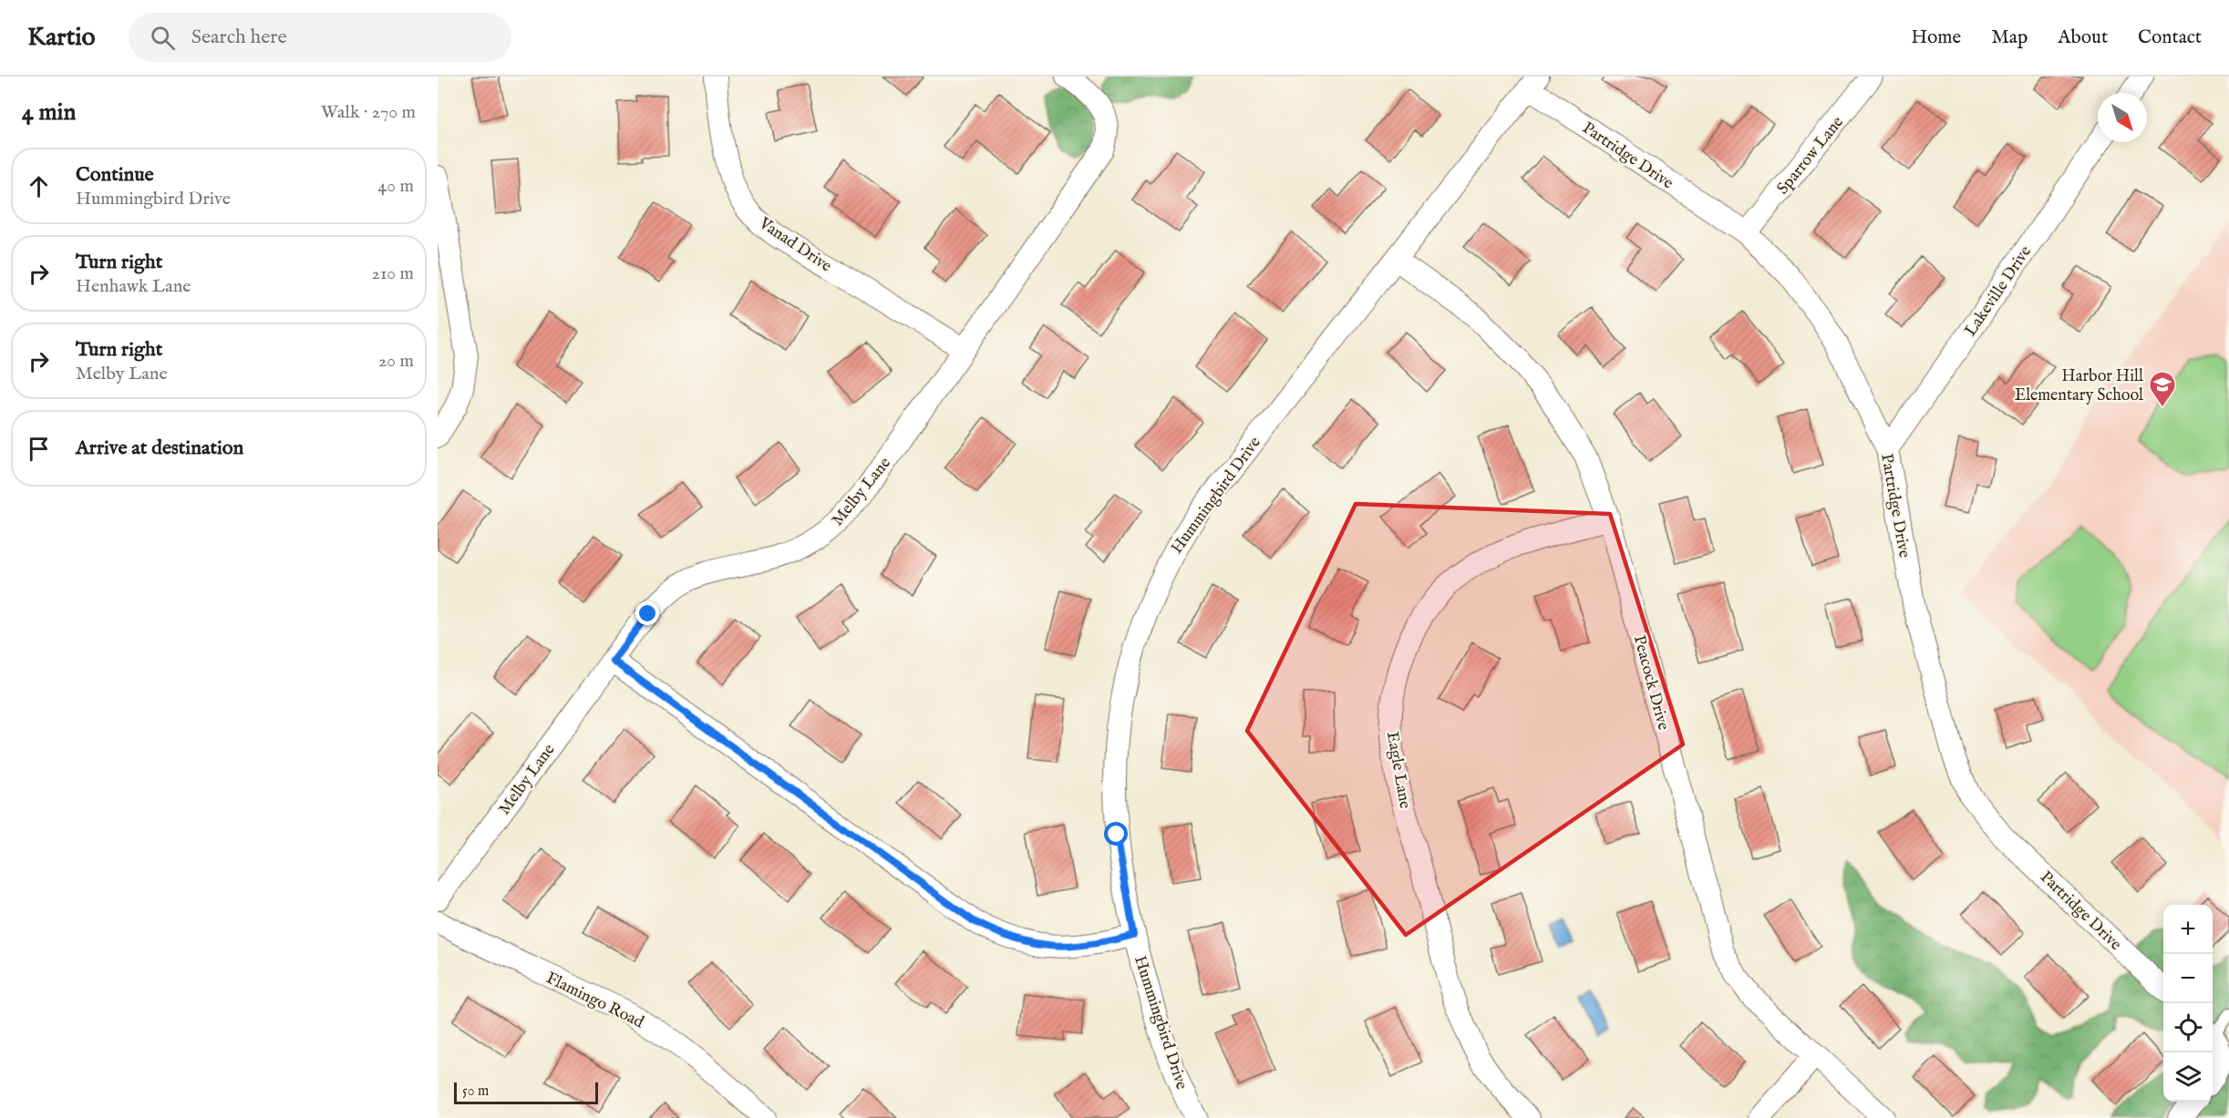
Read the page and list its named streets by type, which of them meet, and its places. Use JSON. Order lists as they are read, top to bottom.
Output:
{
  "streets": {
    "street": [
      "Partridge Drive",
      "Sparrow Lane",
      "Vanad Drive",
      "Lakeville Drive",
      "Melby Lane",
      "Hummingbird Drive",
      "Peacock Drive",
      "Eagle Lane",
      "Flamingo Road"
    ]
  },
  "crossings": [
    ["Partridge Drive", "Sparrow Lane"],
    ["Partridge Drive", "Lakeville Drive"],
    ["Partridge Drive", "Hummingbird Drive"],
    ["Vanad Drive", "Melby Lane"],
    ["Hummingbird Drive", "Peacock Drive"],
    ["Peacock Drive", "Eagle Lane"]
  ],
  "places": {
    "school or university": ["Harbor Hill Elementary School"]
  },
  "scale_bar": "50 m",
  "north": "bottom right",
  "page": {
    "header": "Kartio",
    "search": "Search here",
    "nav": [
      "Home",
      "Map",
      "About",
      "Contact"
    ],
    "heading": ["4 min", "Walk · 270 m"],
    "list": [
      ["Continue", "Hummingbird Drive", "40 m"],
      ["Turn right", "Henhawk Lane", "210 m"],
      ["Turn right", "Melby Lane", "20 m"],
      "Arrive at destination"
    ],
    "map_buttons": ["+", "−"],
    "scale": "50 m"
  }
}
